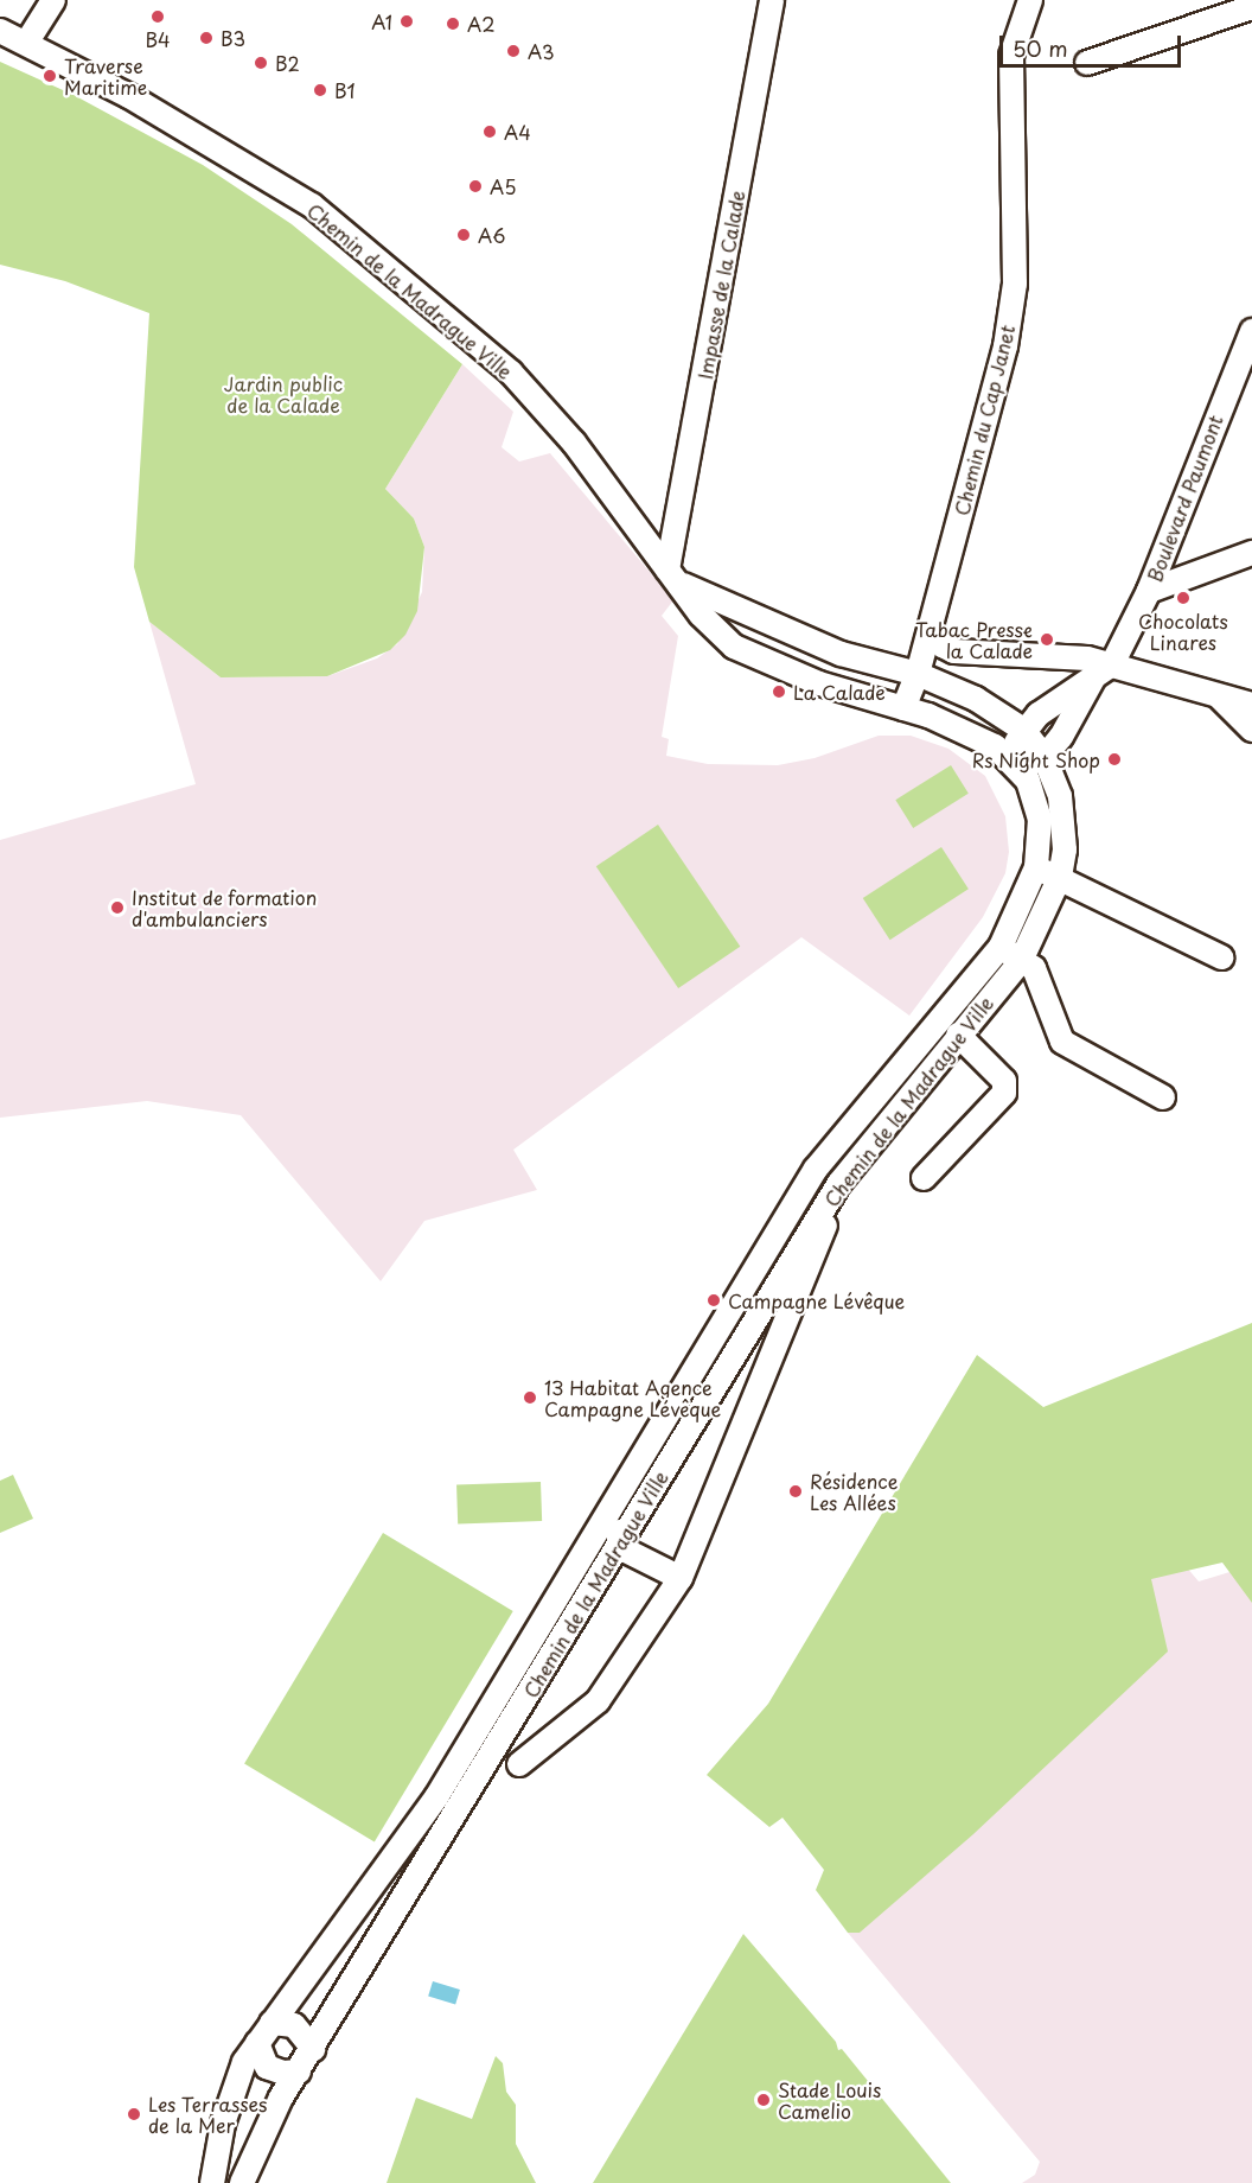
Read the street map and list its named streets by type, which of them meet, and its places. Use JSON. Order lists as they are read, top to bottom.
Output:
{
  "streets": {
    "street": [
      "Impasse de la Calade",
      "Chemin de la Madrague Ville",
      "Chemin du Cap Janet",
      "Boulevard Paumont"
    ]
  },
  "crossings": [
    ["Impasse de la Calade", "Chemin de la Madrague Ville"],
    ["Chemin de la Madrague Ville", "Chemin du Cap Janet"]
  ],
  "parks": ["Jardin public de la Calade"],
  "places": [
    "B4",
    "A1",
    "A2",
    "B3",
    "A3",
    "B2",
    "Traverse Maritime",
    "B1",
    "A4",
    "A5",
    "A6",
    "Chocolats Linares",
    "Tabac Presse la Calade",
    "La Calade",
    "Rs Night Shop",
    "Institut de formation d'ambulanciers",
    "Campagne Lévêque",
    "13 Habitat Agence Campagne Lévêque",
    "Résidence Les Allées",
    "Stade Louis Camelio",
    "Les Terrasses de la Mer"
  ],
  "scale_bar": "50 m"
}
